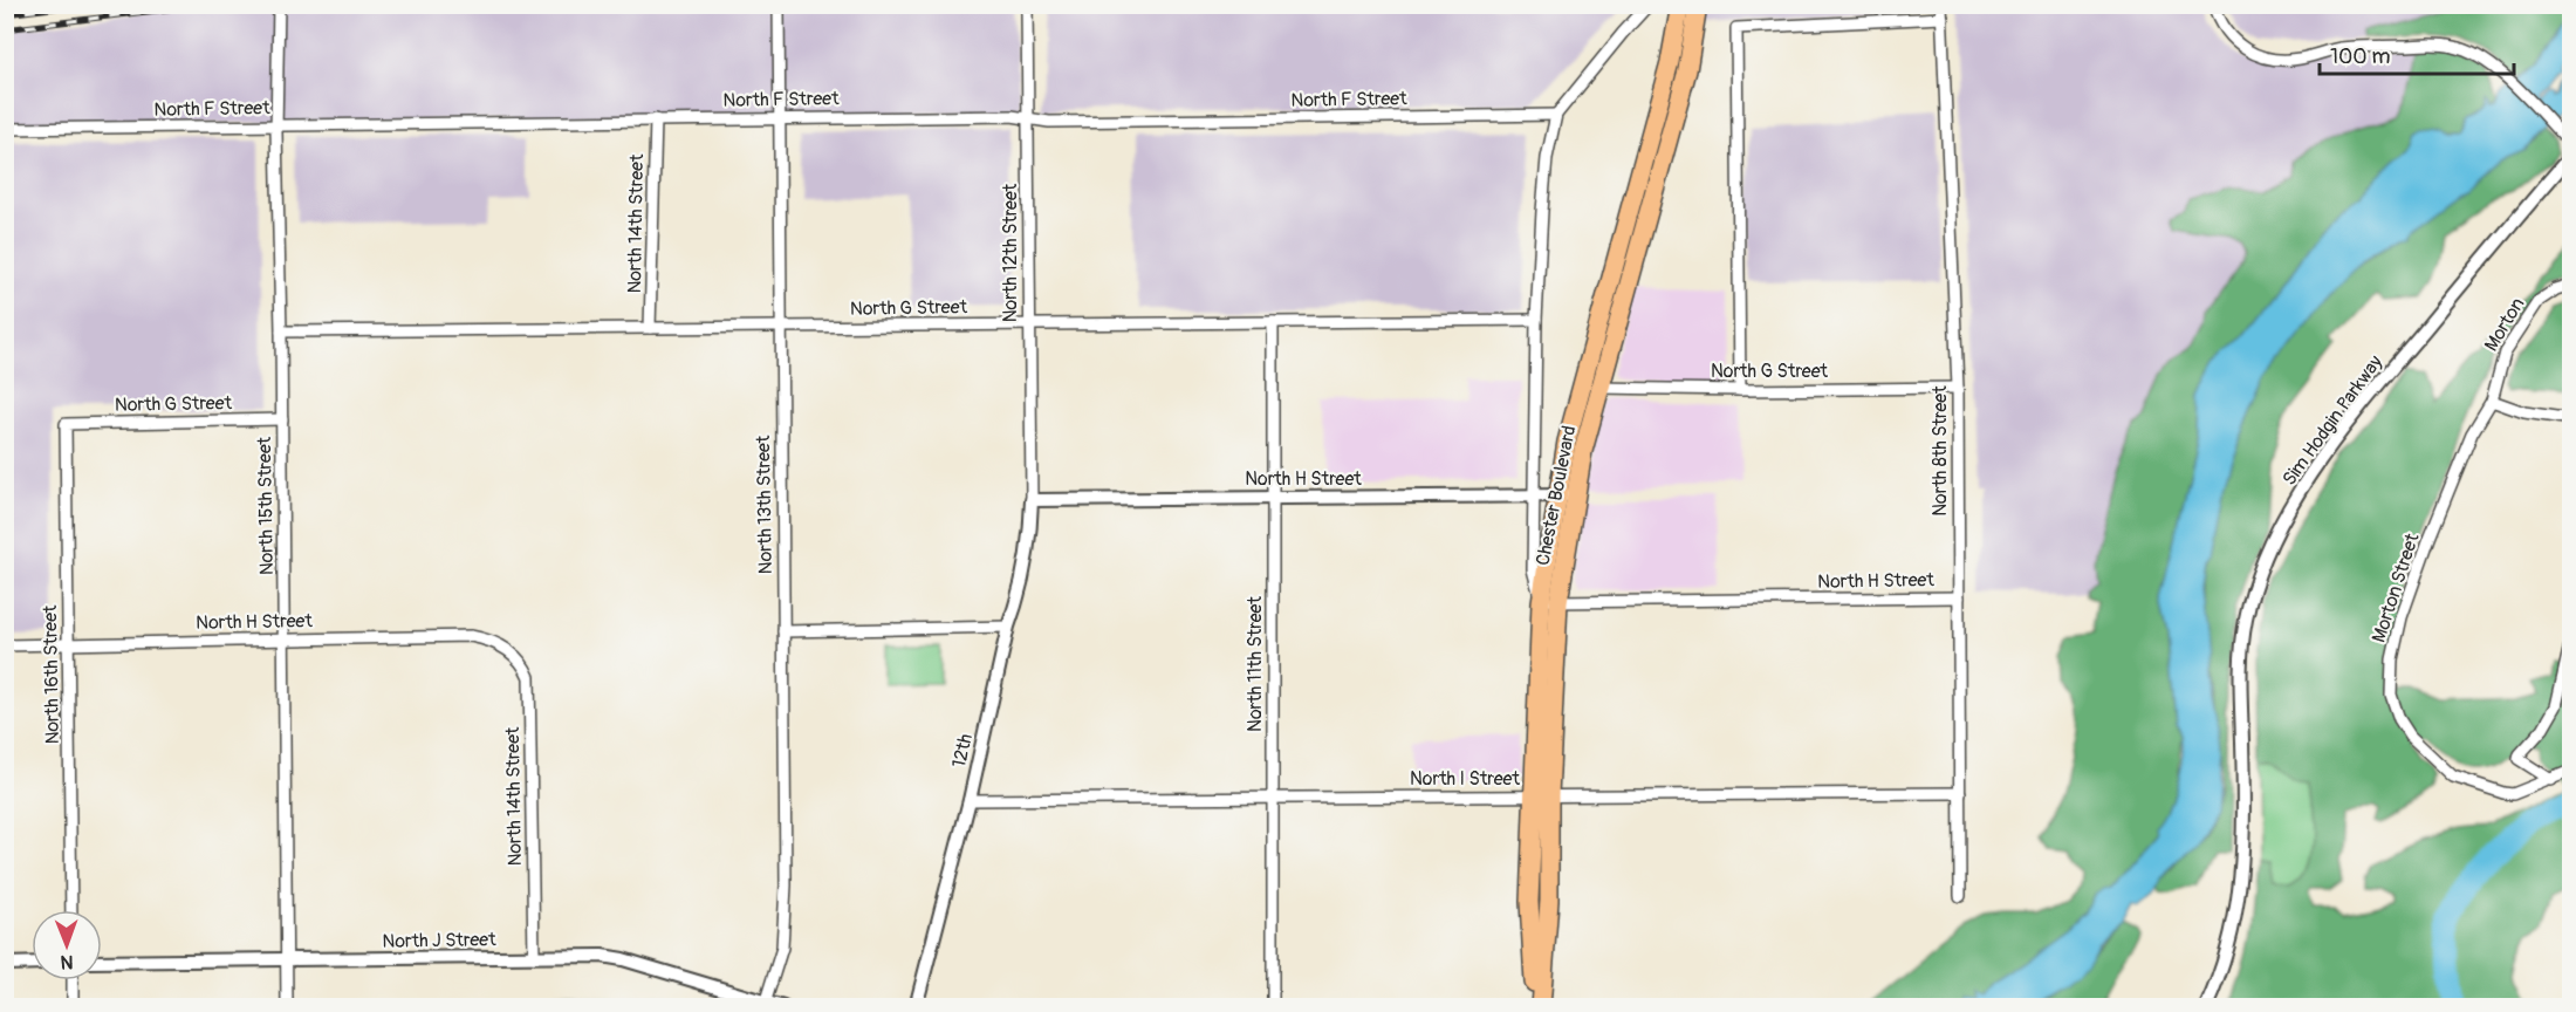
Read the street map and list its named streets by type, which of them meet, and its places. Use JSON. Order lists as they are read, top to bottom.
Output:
{
  "streets": {
    "highway": ["Chester Boulevard"],
    "street": [
      "North F Street",
      "North 14th Street",
      "North 12th Street",
      "North G Street",
      "Morton",
      "Sim Hodgin Parkway",
      "North 8th Street",
      "North H Street",
      "North 13th Street",
      "North 15th Street",
      "Morton Street",
      "North 11th Street",
      "North 16th Street",
      "12th",
      "North I Street",
      "North J Street"
    ]
  },
  "crossings": [
    ["North F Street", "North 14th Street"],
    ["North F Street", "North 12th Street"],
    ["North F Street", "Chester Boulevard"],
    ["North F Street", "North 13th Street"],
    ["North F Street", "North 15th Street"],
    ["North 14th Street", "North G Street"],
    ["North 14th Street", "North H Street"],
    ["North 14th Street", "North J Street"],
    ["North 12th Street", "North G Street"],
    ["North 12th Street", "North H Street"],
    ["North 12th Street", "12th"],
    ["North G Street", "North 8th Street"],
    ["North G Street", "Chester Boulevard"],
    ["North G Street", "North 13th Street"],
    ["North G Street", "North 15th Street"],
    ["North G Street", "North 11th Street"],
    ["North G Street", "North 16th Street"],
    ["Morton", "Morton Street"],
    ["North 8th Street", "North H Street"],
    ["North 8th Street", "North I Street"],
    ["North H Street", "Chester Boulevard"],
    ["North H Street", "North 15th Street"],
    ["North H Street", "North 11th Street"],
    ["North H Street", "North 16th Street"],
    ["North H Street", "12th"],
    ["Chester Boulevard", "North I Street"],
    ["North 13th Street", "North J Street"],
    ["North 15th Street", "North J Street"],
    ["North 11th Street", "North I Street"],
    ["12th", "North I Street"]
  ],
  "scale_bar": "100 m",
  "north": "bottom"
}
